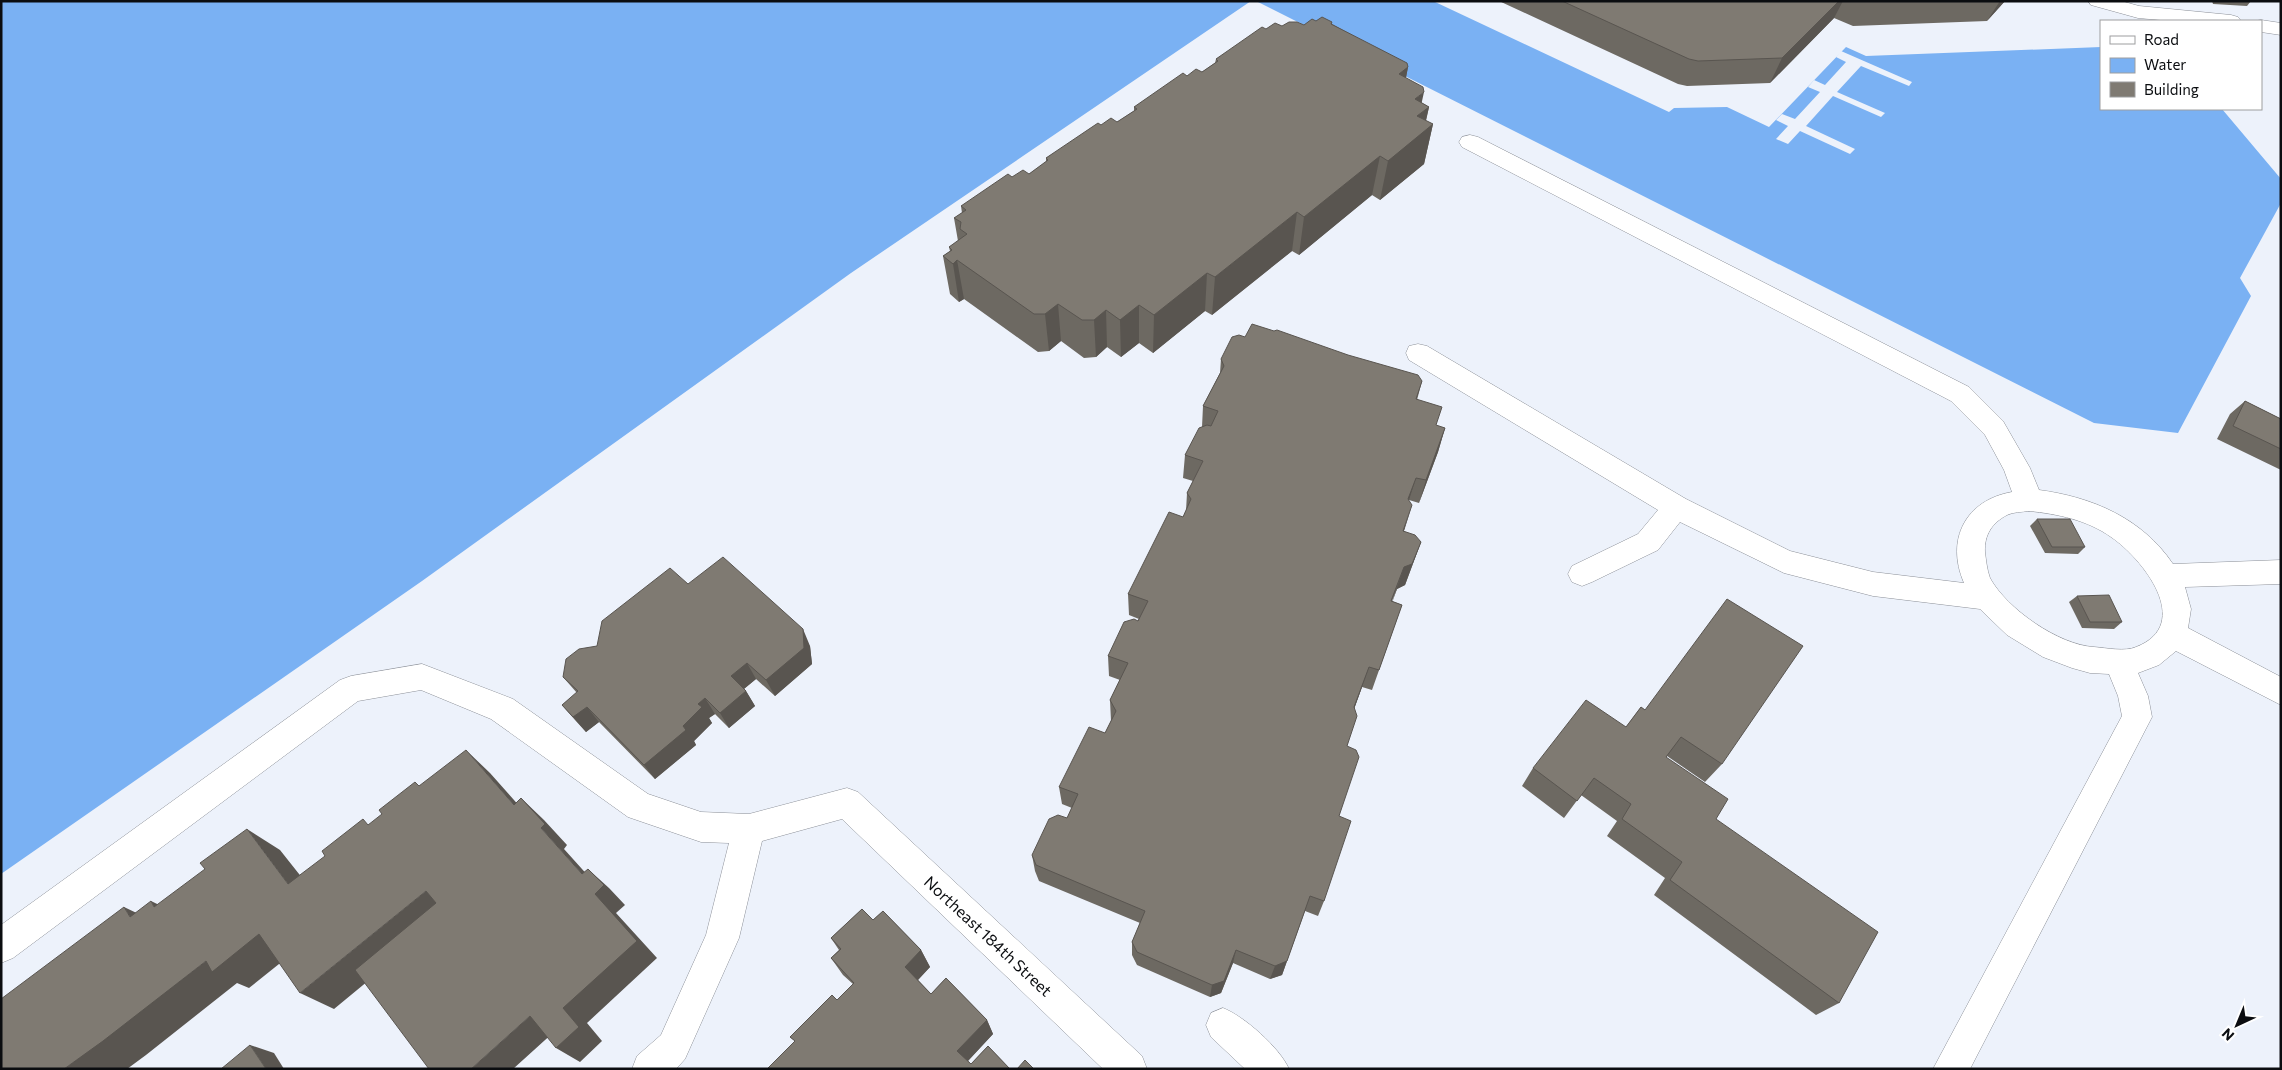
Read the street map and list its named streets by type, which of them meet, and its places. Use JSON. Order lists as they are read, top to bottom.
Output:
{
  "streets": {
    "street": ["Northeast 184th Street"]
  },
  "legend": ["Road", "Water", "Building"],
  "north": "bottom left"
}
